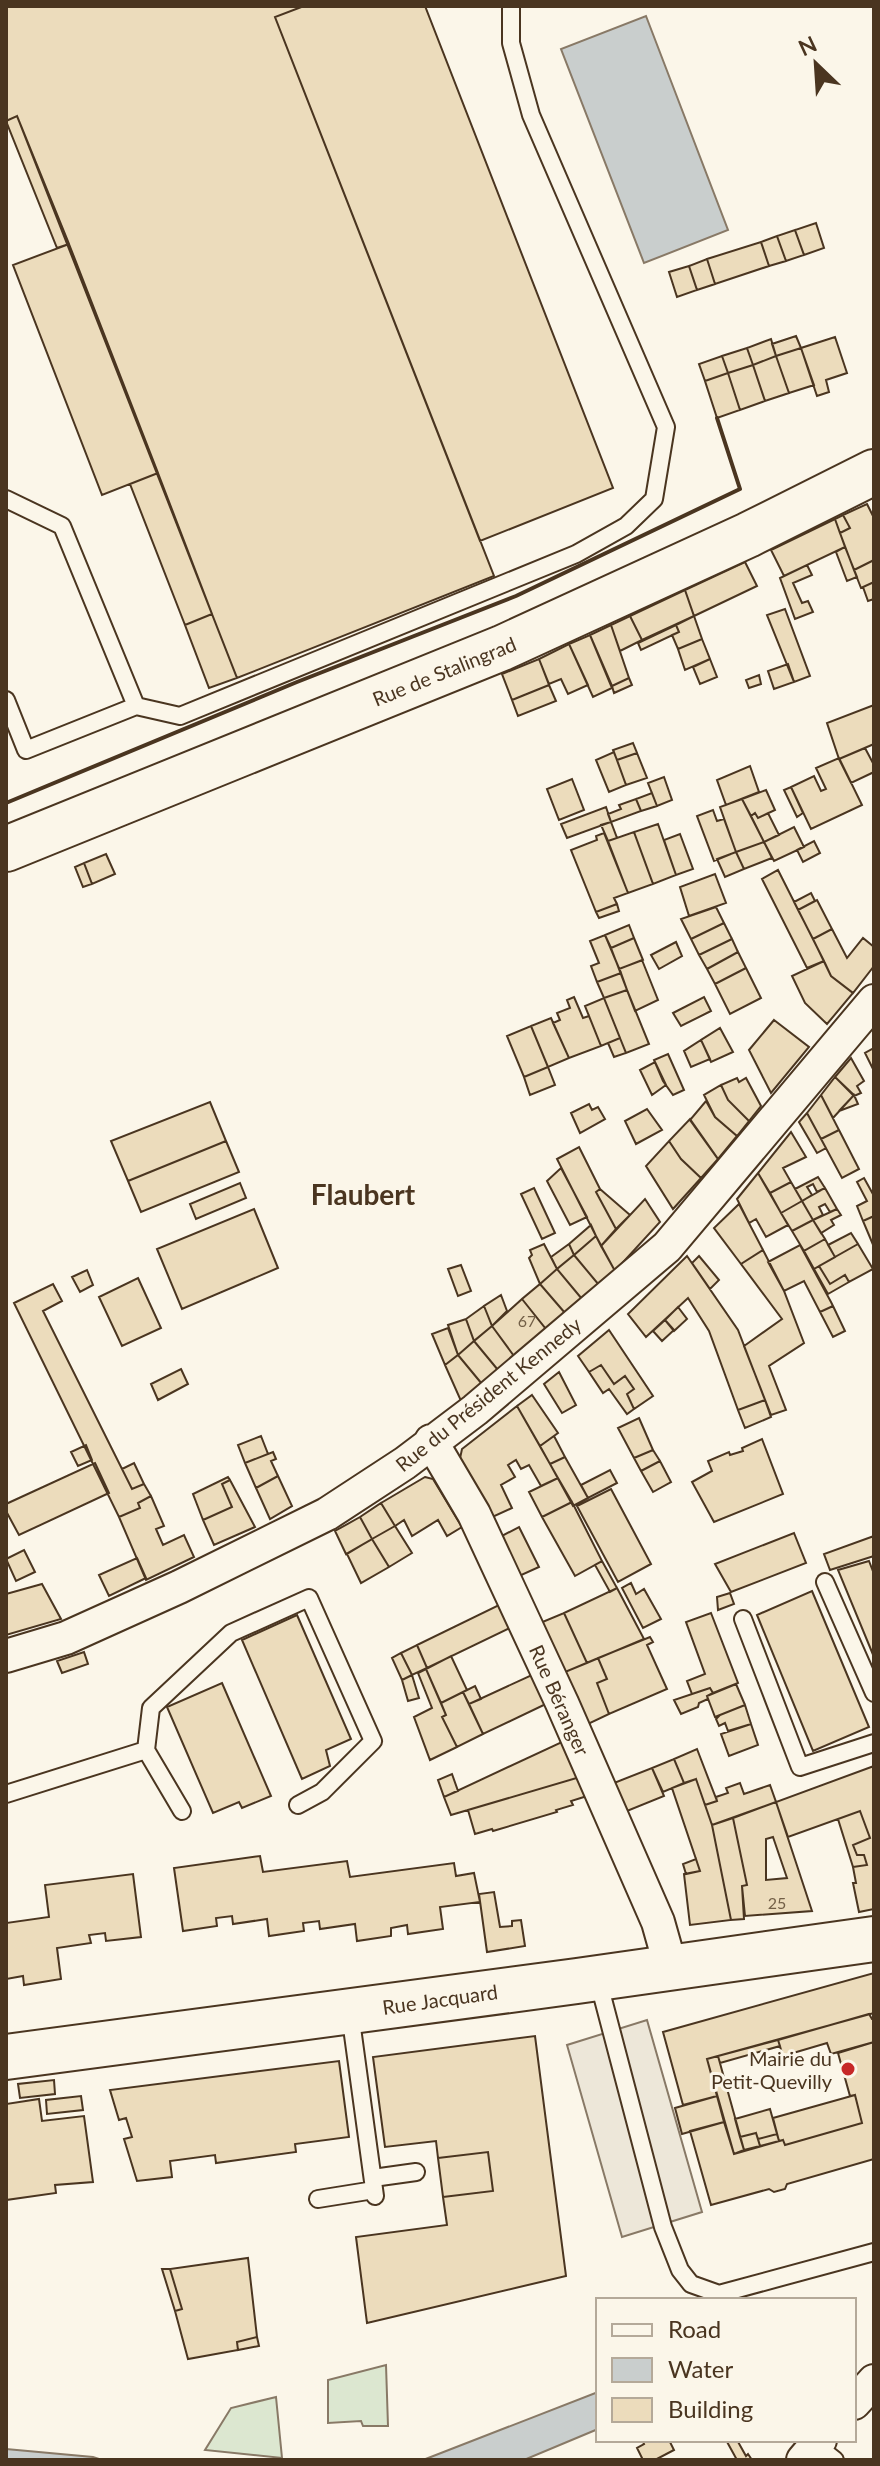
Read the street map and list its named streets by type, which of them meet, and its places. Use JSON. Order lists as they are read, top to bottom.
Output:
{
  "streets": {
    "street": [
      "Rue de Stalingrad",
      "Rue du Président Kennedy",
      "Rue Béranger",
      "Rue Jacquard"
    ]
  },
  "crossings": [
    ["Rue du Président Kennedy", "Rue Béranger"],
    ["Rue Béranger", "Rue Jacquard"]
  ],
  "districts": ["Flaubert"],
  "places": ["Mairie du Petit-Quevilly"],
  "house_numbers": ["67", "25"],
  "legend": ["Road", "Water", "Building"],
  "north": "top left"
}
